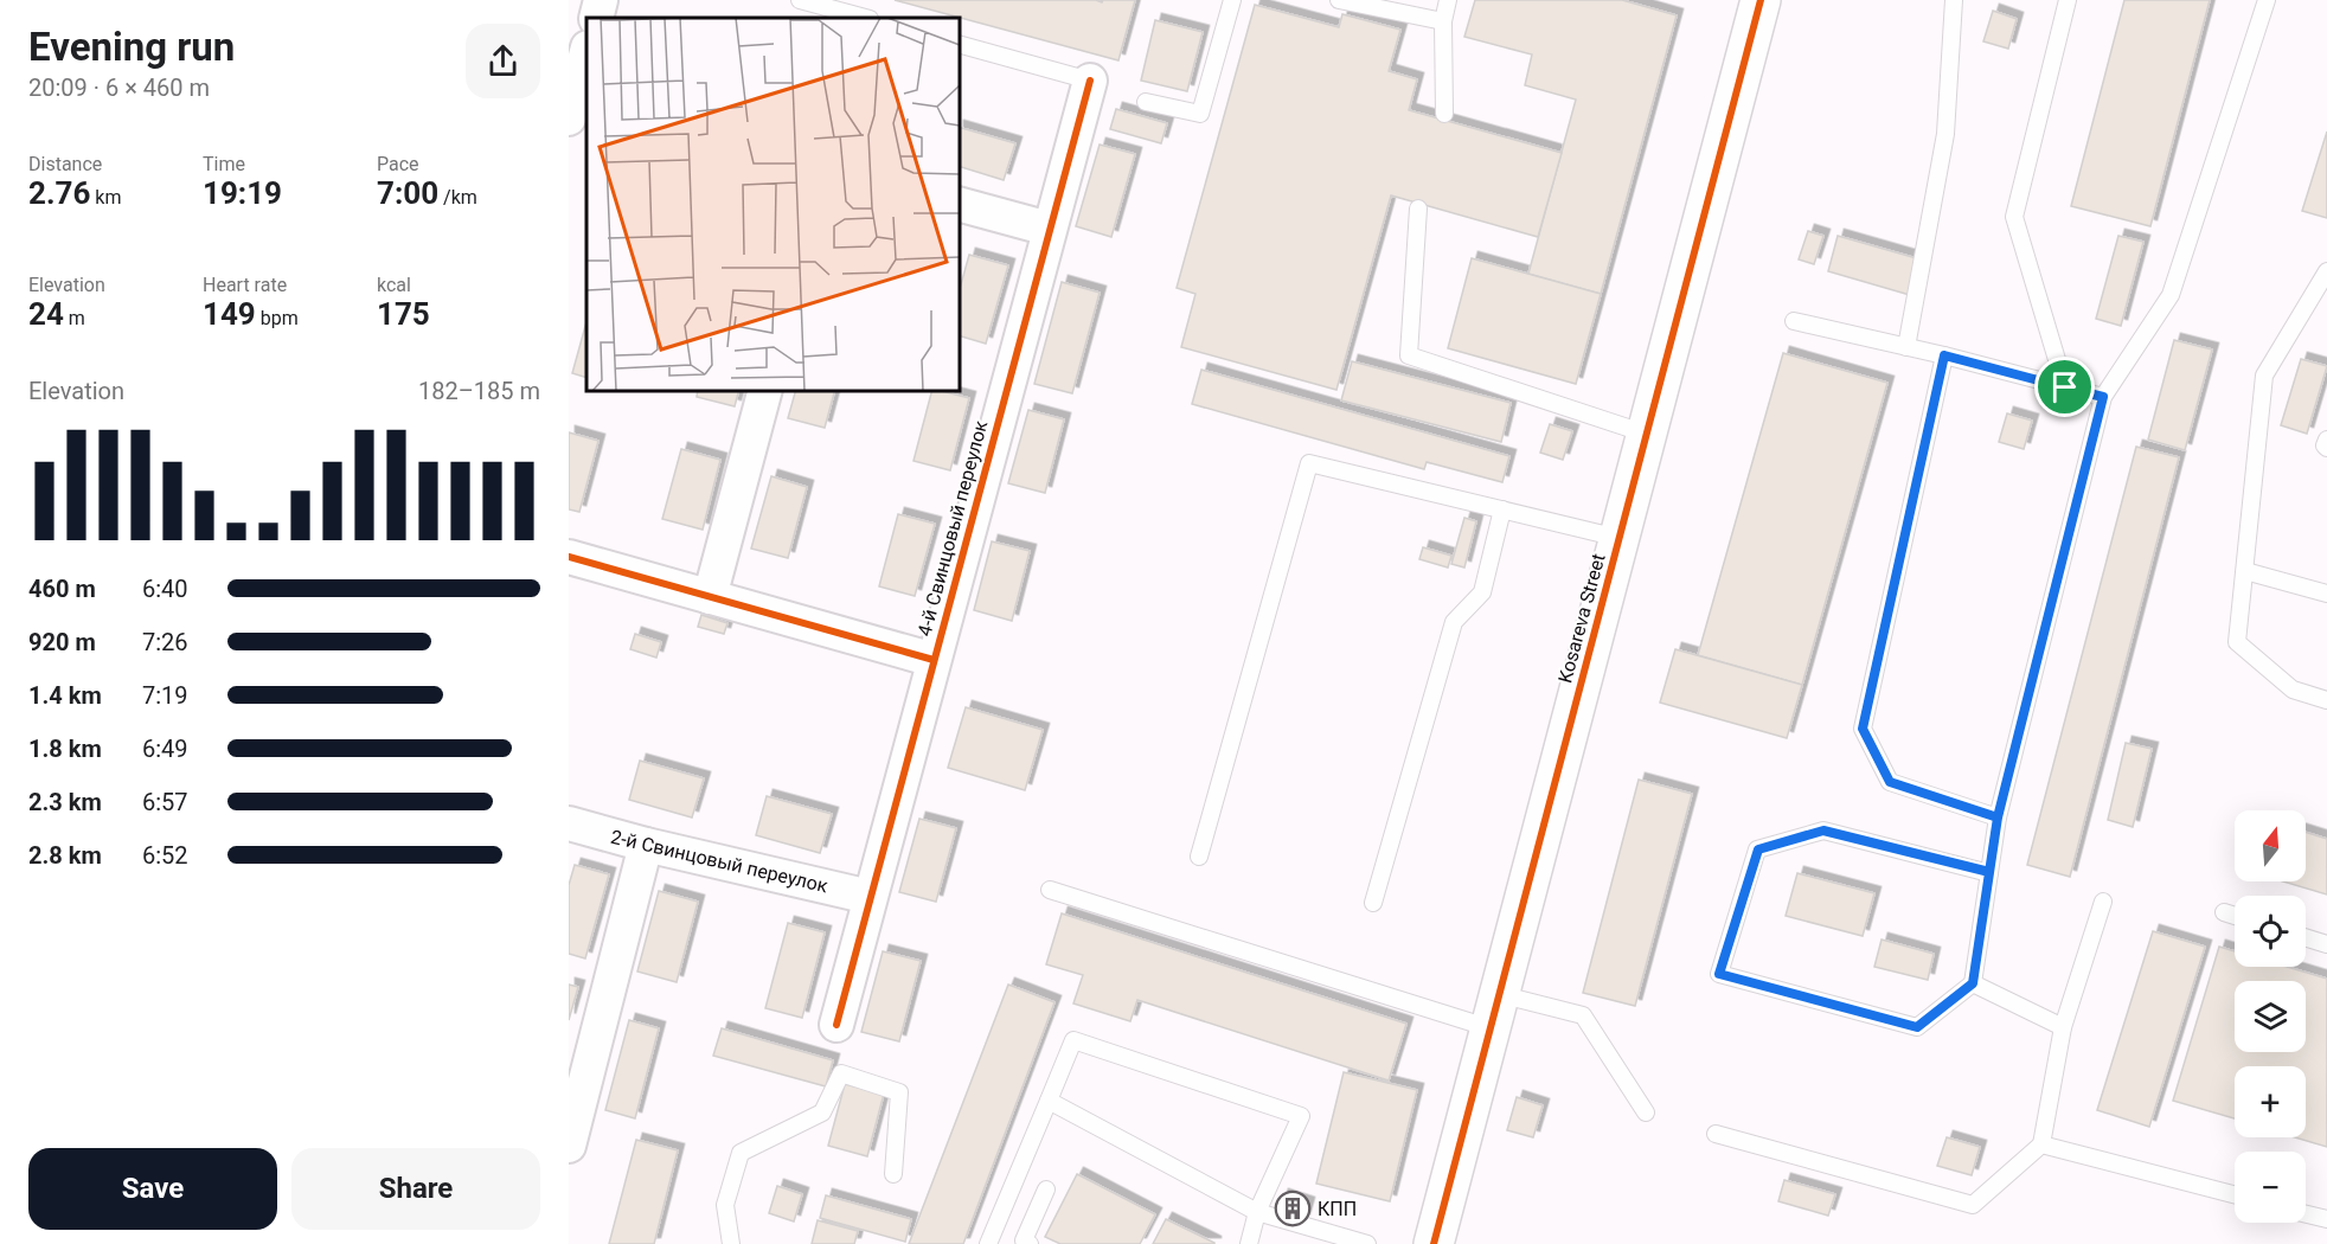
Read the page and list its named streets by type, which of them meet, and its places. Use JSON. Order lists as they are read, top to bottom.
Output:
{
  "streets": {
    "street": ["4-й Свинцовый переулок", "Kosareva Street", "2-й Свинцовый переулок"]
  },
  "crossings": [
    ["4-й Свинцовый переулок", "2-й Свинцовый переулок"]
  ],
  "places": {
    "building": ["КПП"]
  },
  "north": "top",
  "page": {
    "heading": ["Evening run", "20:09 · 6 × 460 m"],
    "stats": [
      ["Distance", "2.76 km"],
      ["Time", "19:19"],
      ["Pace", "7:00 /km"],
      ["Elevation", "24 m"],
      ["Heart rate", "149 bpm"],
      ["kcal", "175"]
    ],
    "chart": ["Elevation", "182–185 m"],
    "list": [
      {
        "name": "460 m",
        "note": "6:40"
      },
      {
        "name": "920 m",
        "note": "7:26"
      },
      {
        "name": "1.4 km",
        "note": "7:19"
      },
      {
        "name": "1.8 km",
        "note": "6:49"
      },
      {
        "name": "2.3 km",
        "note": "6:57"
      },
      {
        "name": "2.8 km",
        "note": "6:52"
      }
    ],
    "map_buttons": ["+", "−"],
    "buttons": ["Save", "Share"]
  }
}
